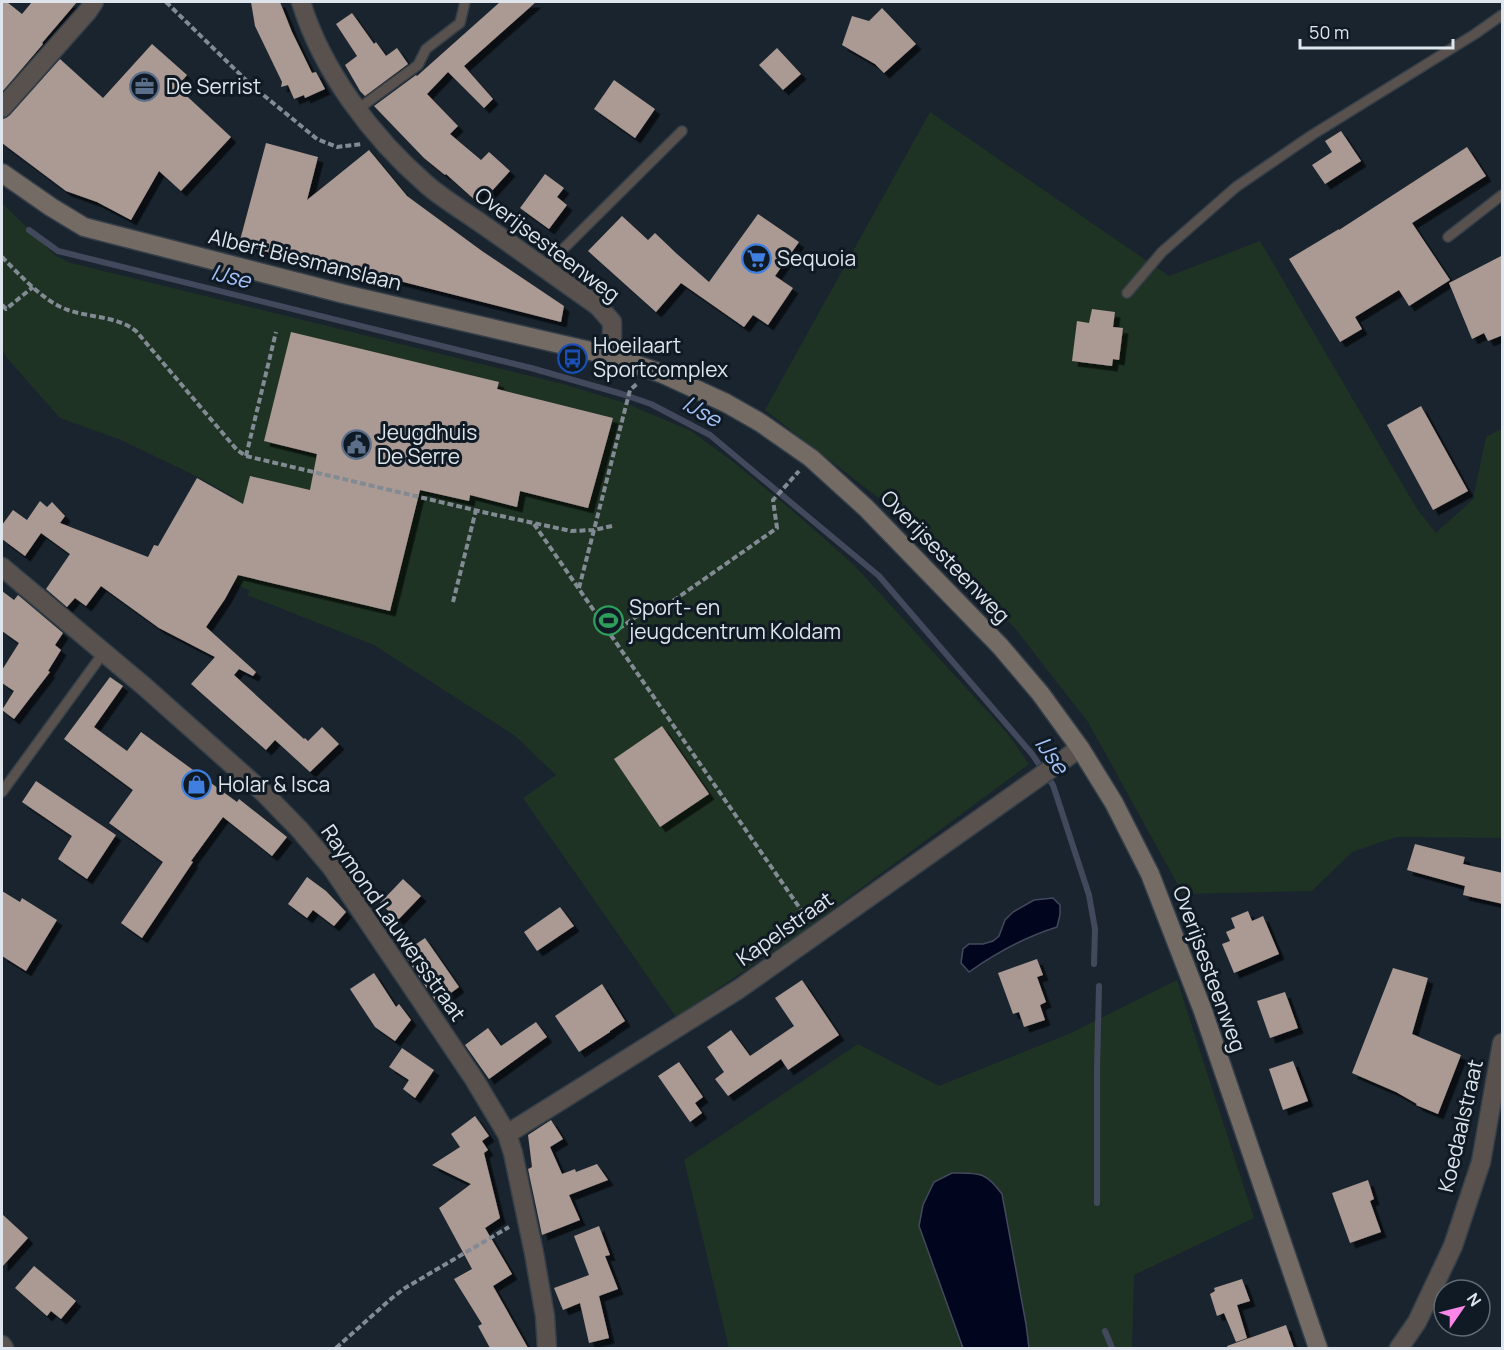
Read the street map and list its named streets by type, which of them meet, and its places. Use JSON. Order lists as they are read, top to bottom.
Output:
{
  "streets": {
    "main road": ["Overijsesteenweg", "Albert Biesmanslaan"],
    "street": ["Raymond Lauwersstraat", "Kapelstraat", "Koedaalstraat"]
  },
  "crossings": [
    ["Overijsesteenweg", "Albert Biesmanslaan"],
    ["Overijsesteenweg", "Kapelstraat"],
    ["Raymond Lauwersstraat", "Kapelstraat"]
  ],
  "water": ["IJse"],
  "places": {
    "office": ["De Serrist"],
    "supermarket": ["Sequoia"],
    "bus stop": ["Hoeilaart Sportcomplex"],
    "public building": ["Jeugdhuis De Serre"],
    "sports": ["Sport- en jeugdcentrum Koldam"],
    "shop": ["Holar & Isca"]
  },
  "scale_bar": "50 m",
  "north": "top right"
}
